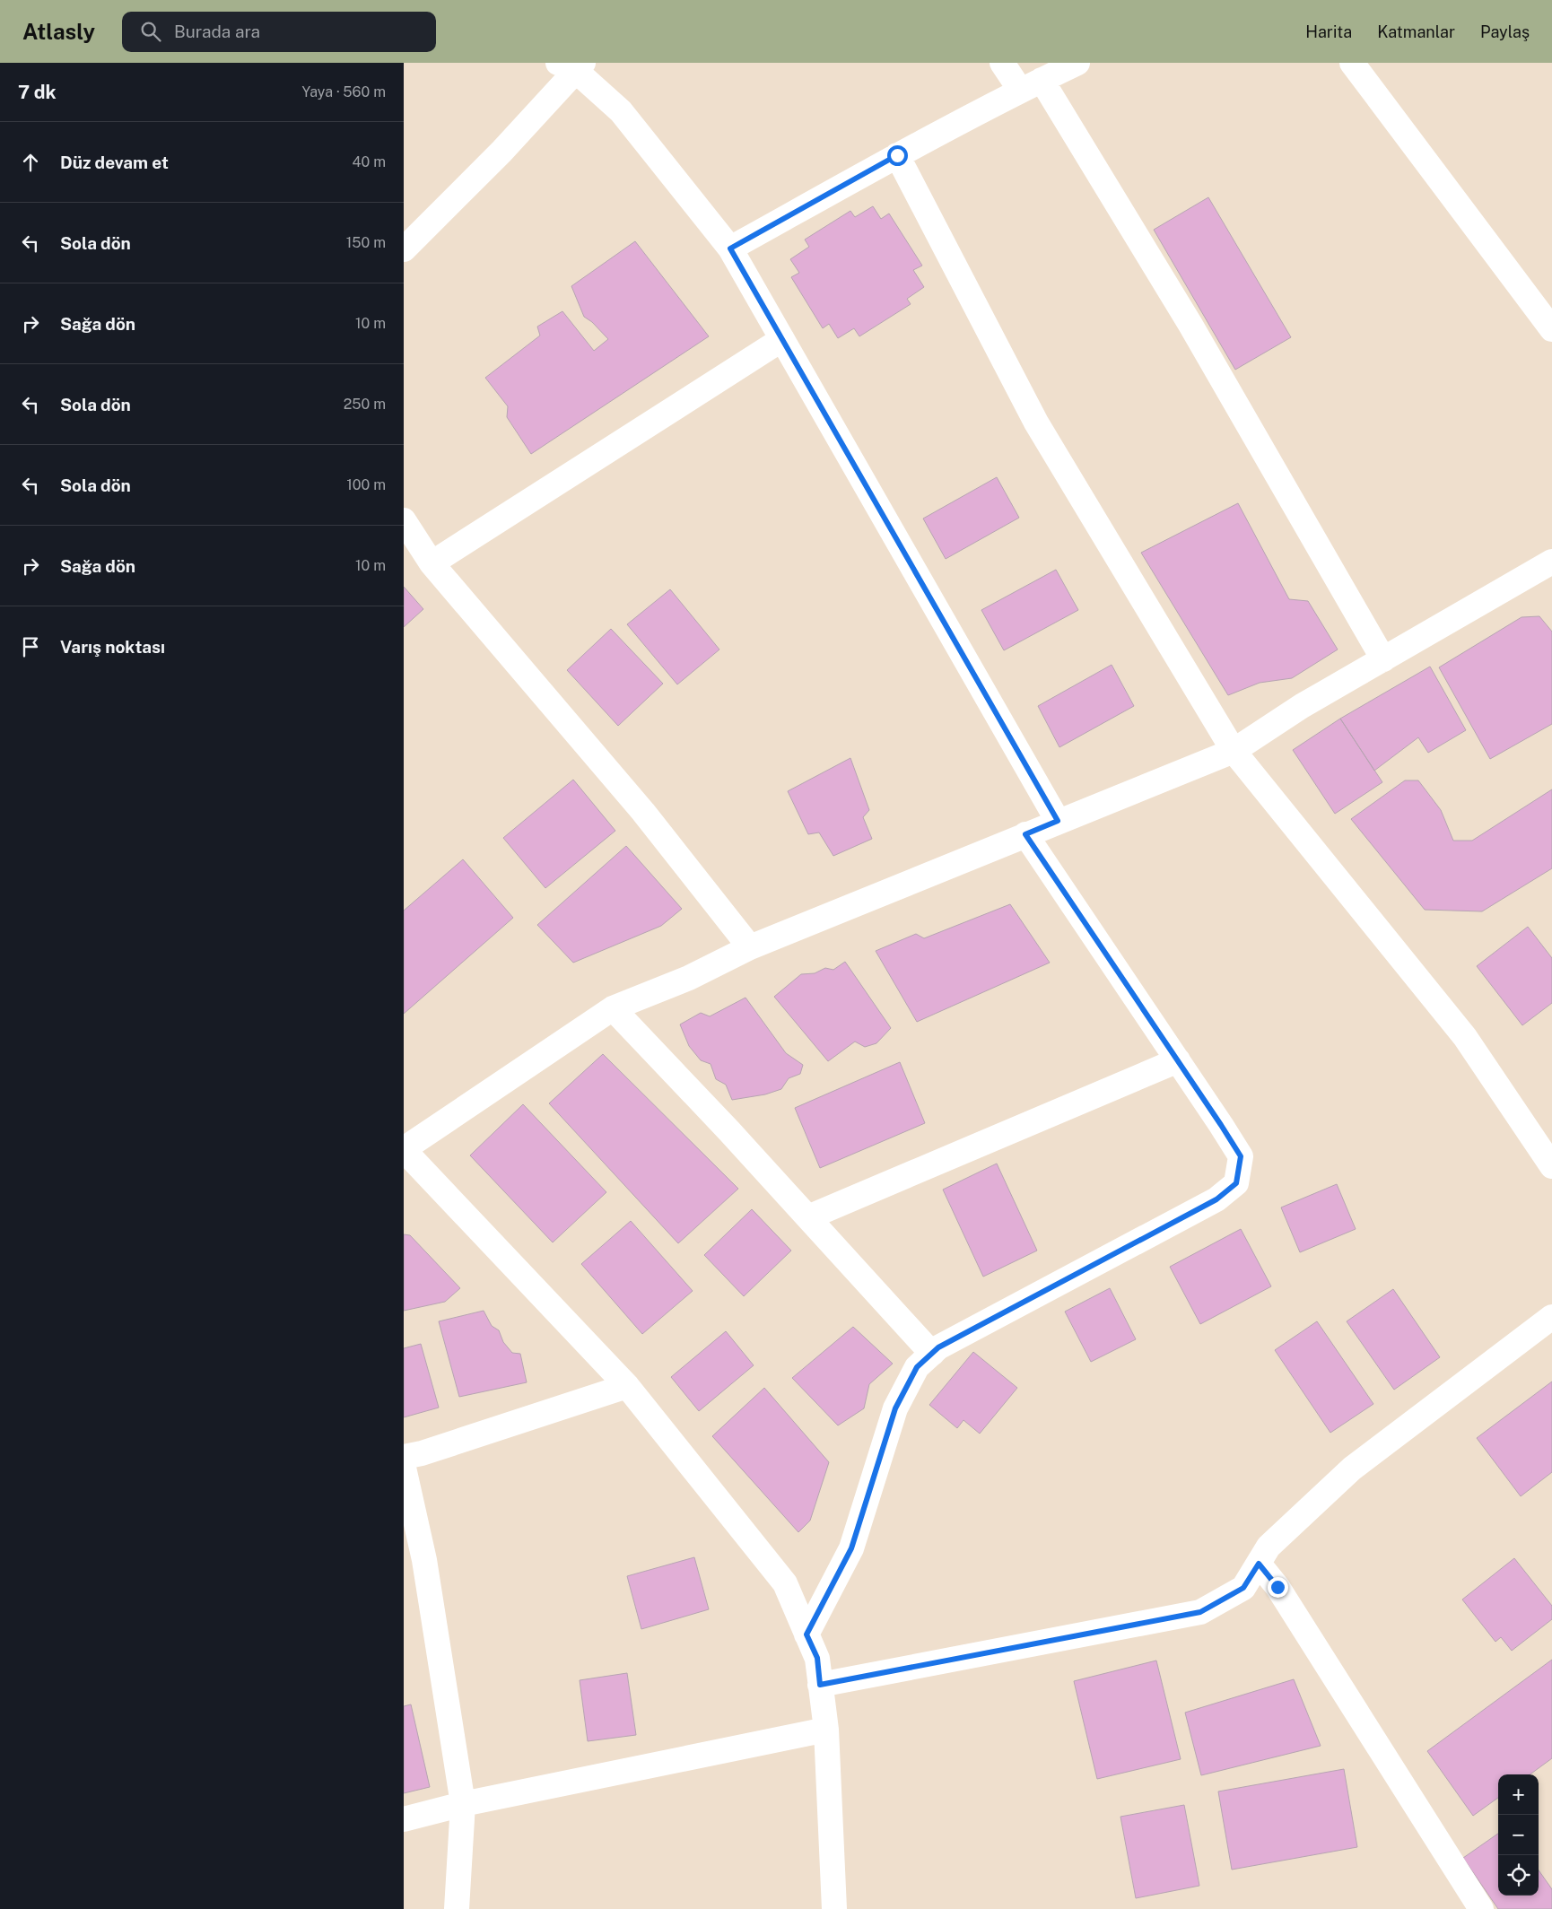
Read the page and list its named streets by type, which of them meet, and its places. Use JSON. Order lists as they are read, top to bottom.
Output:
{
  "page": {
    "header": "Atlasly",
    "search": "Burada ara",
    "nav": ["Harita", "Katmanlar", "Paylaş"],
    "heading": ["7 dk", "Yaya · 560 m"],
    "list": [
      ["Düz devam et", "40 m"],
      ["Sola dön", "150 m"],
      ["Sağa dön", "10 m"],
      ["Sola dön", "250 m"],
      ["Sola dön", "100 m"],
      ["Sağa dön", "10 m"],
      "Varış noktası"
    ],
    "map_buttons": ["+", "−"]
  }
}
